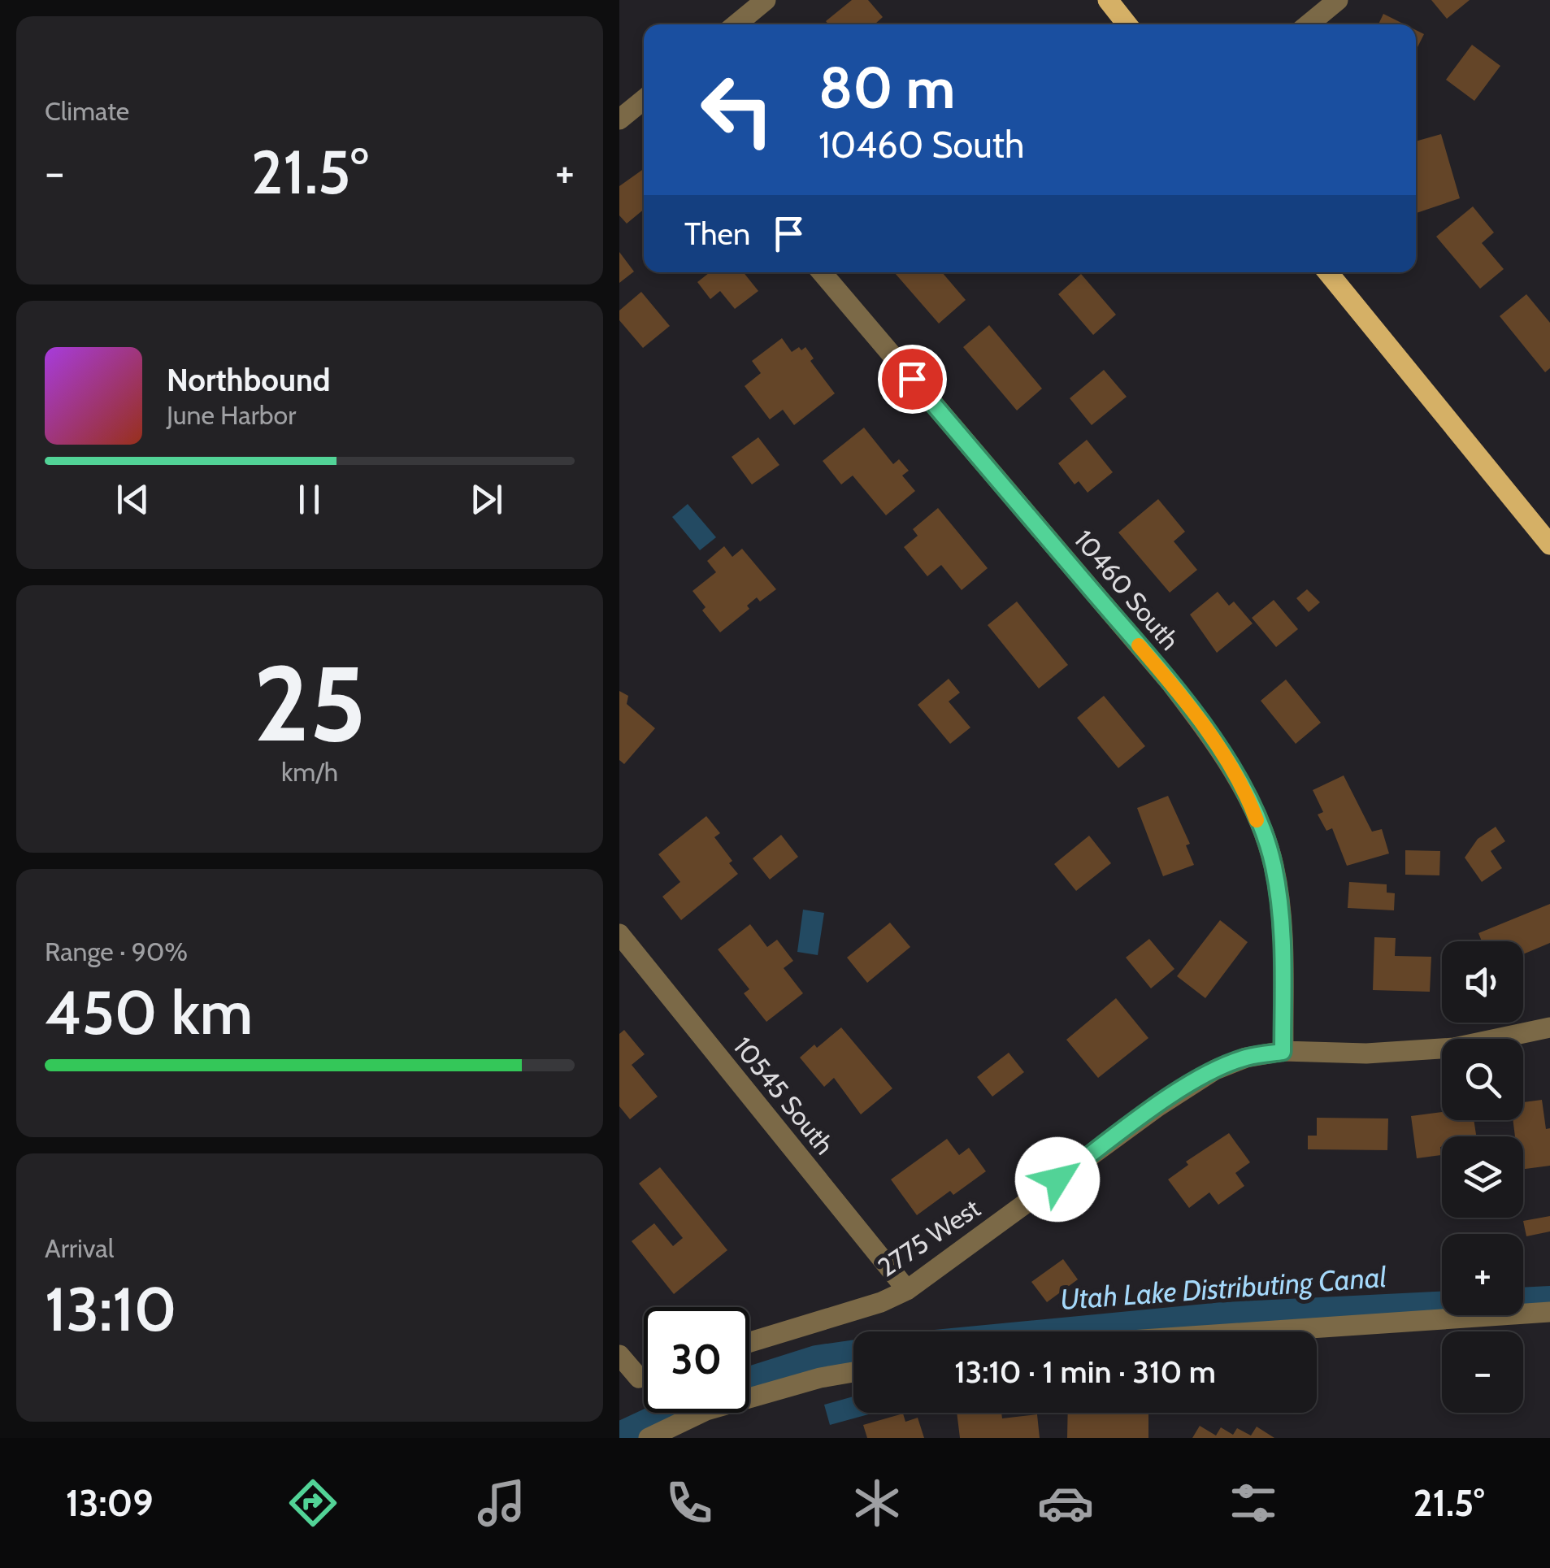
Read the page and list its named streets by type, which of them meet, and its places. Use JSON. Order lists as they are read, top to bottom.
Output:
{
  "streets": {
    "street": ["10460 South", "10545 South", "2775 West"]
  },
  "crossings": [
    ["10460 South", "2775 West"],
    ["10545 South", "2775 West"]
  ],
  "water": ["Utah Lake Distributing Canal"],
  "page": {
    "tile": [
      "Climate",
      ["25", "km/h"],
      ["Range · 90%", "450 km"],
      ["Arrival", "13:10"]
    ],
    "turn": ["80 m", "10460 South"],
    "heat": ["−", "21.5°", "+"],
    "then": "Then",
    "song": ["Northbound", "June Harbor"],
    "map_buttons": ["+", "−"],
    "limit": "30",
    "trip": "13:10 · 1 min · 310 m",
    "tabs": ["13:09", "21.5°"]
  }
}
